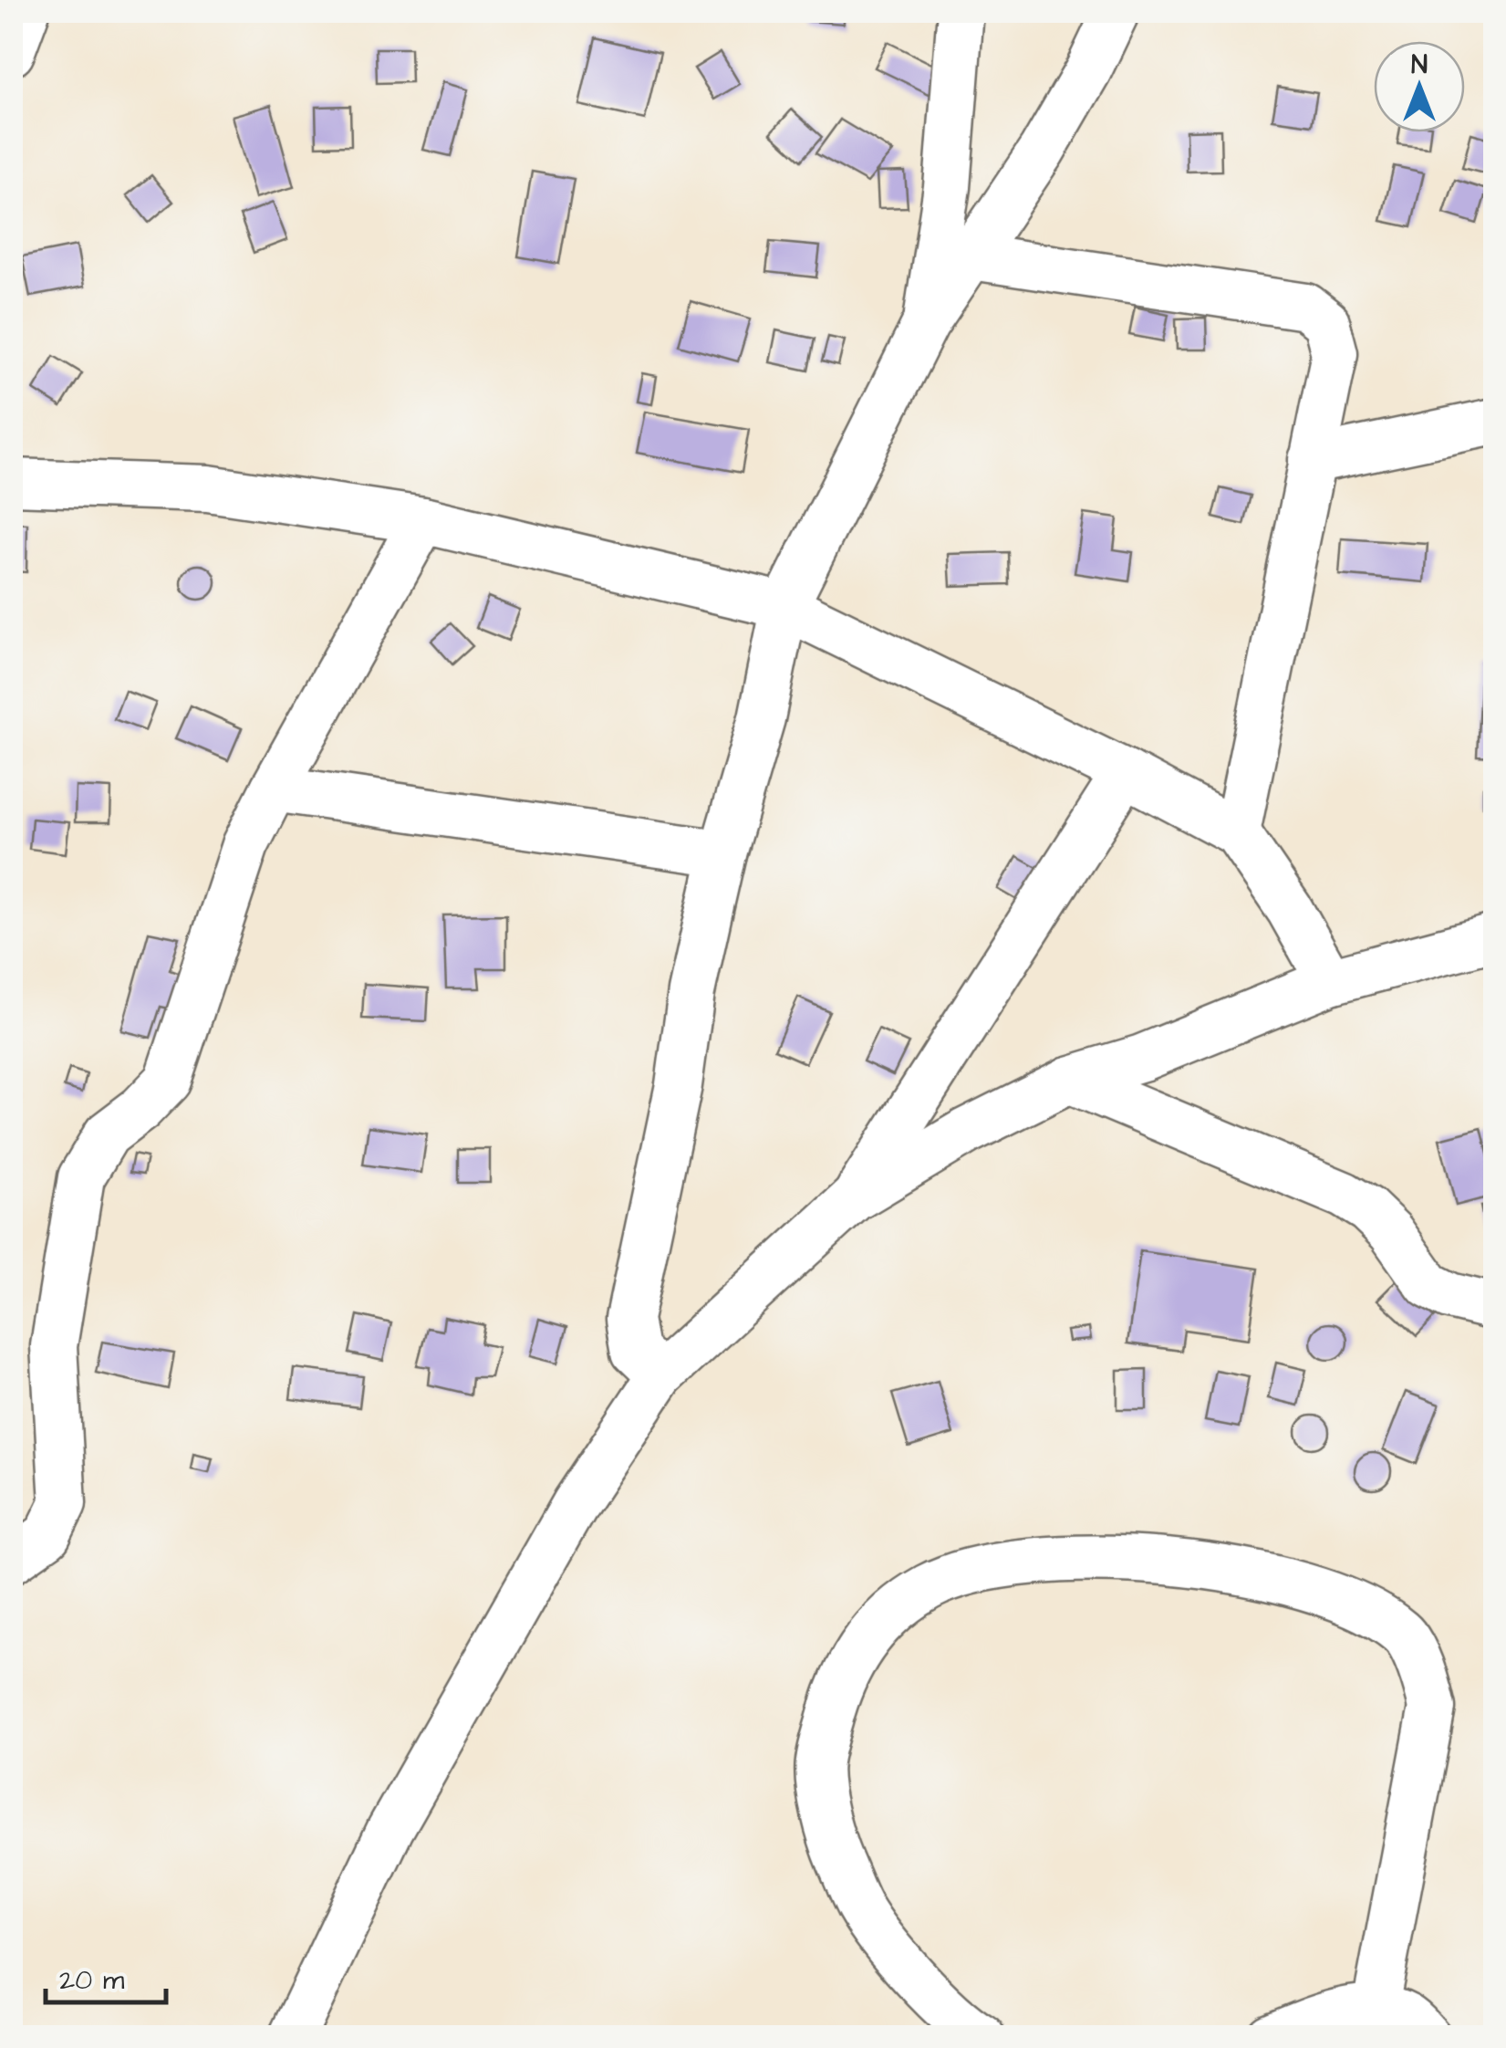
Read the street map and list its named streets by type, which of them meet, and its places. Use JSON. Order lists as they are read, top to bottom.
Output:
{
  "scale_bar": "20 m",
  "north": "top"
}
